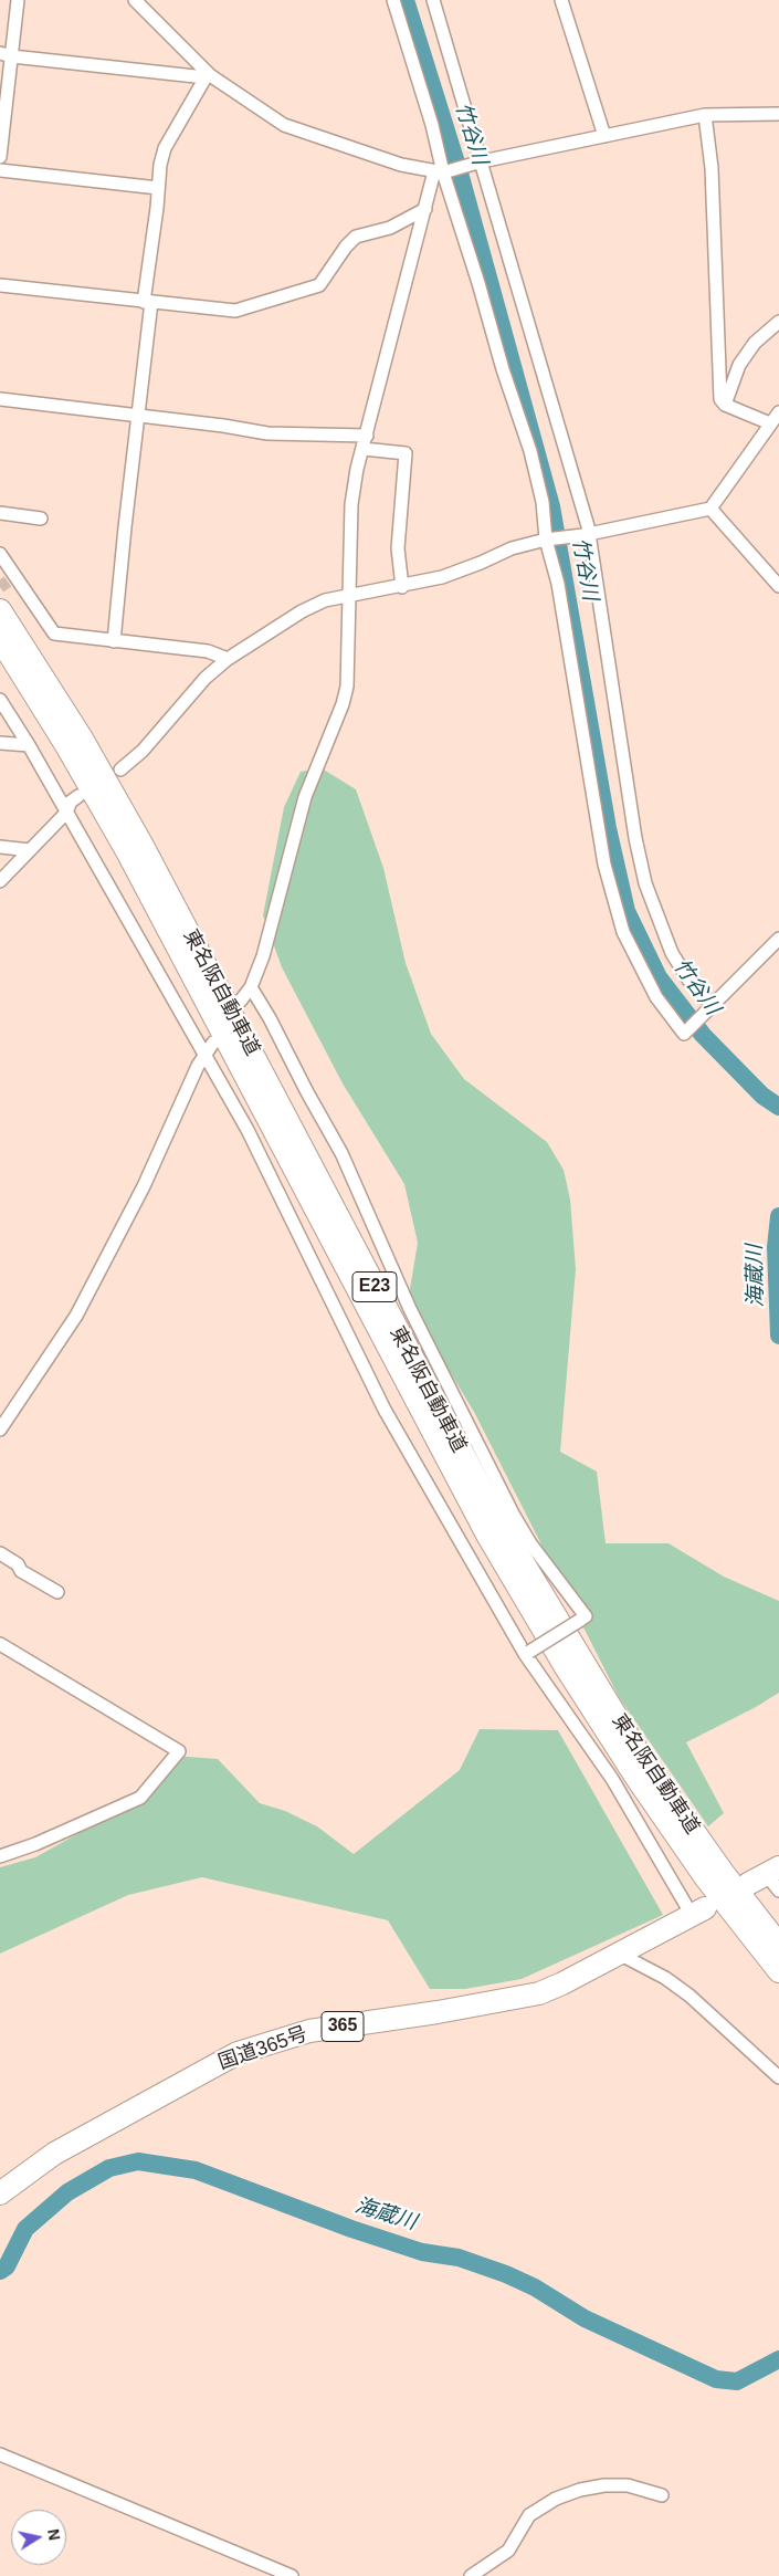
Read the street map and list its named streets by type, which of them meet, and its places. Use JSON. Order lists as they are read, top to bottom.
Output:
{
  "streets": {
    "highway": [
      "東名阪自動車道",
      "E23",
      "365",
      "国道365号"
    ]
  },
  "water": ["竹谷川", "海蔵川"],
  "north": "right"
}
